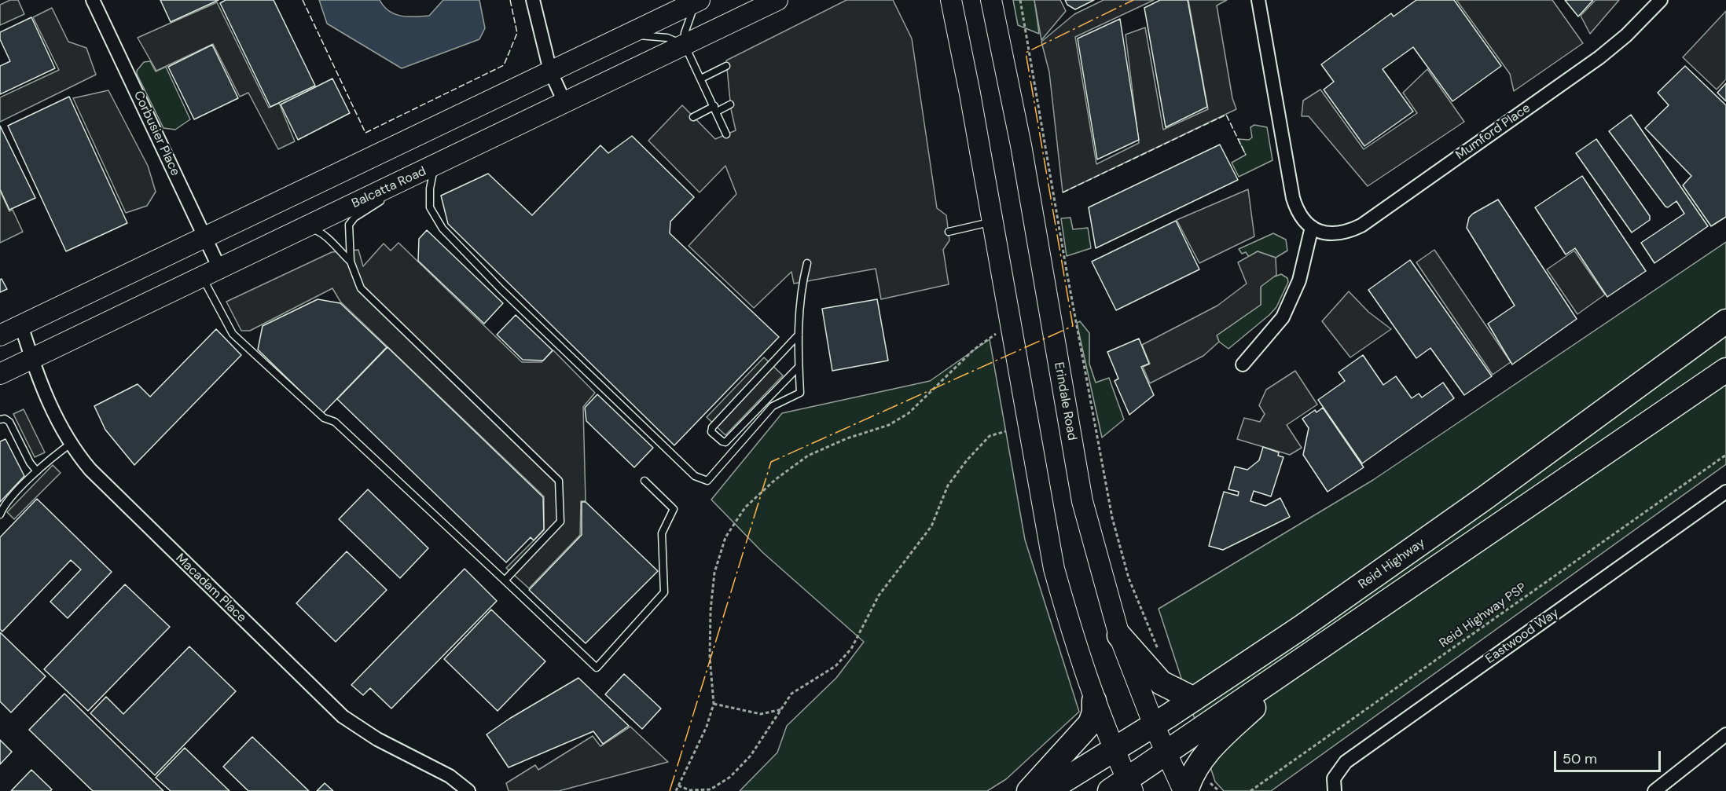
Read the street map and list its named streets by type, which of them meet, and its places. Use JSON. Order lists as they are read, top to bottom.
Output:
{
  "streets": {
    "highway": ["Reid Highway"],
    "main road": ["Balcatta Road", "Erindale Road"],
    "street": [
      "Mumford Place",
      "Corbusier Place",
      "Macadam Place",
      "Eastwood Way"
    ],
    "path": ["Reid Highway PSP"]
  },
  "crossings": [
    ["Corbusier Place", "Balcatta Road"],
    ["Balcatta Road", "Macadam Place"],
    ["Erindale Road", "Reid Highway"]
  ],
  "scale_bar": "50 m"
}
